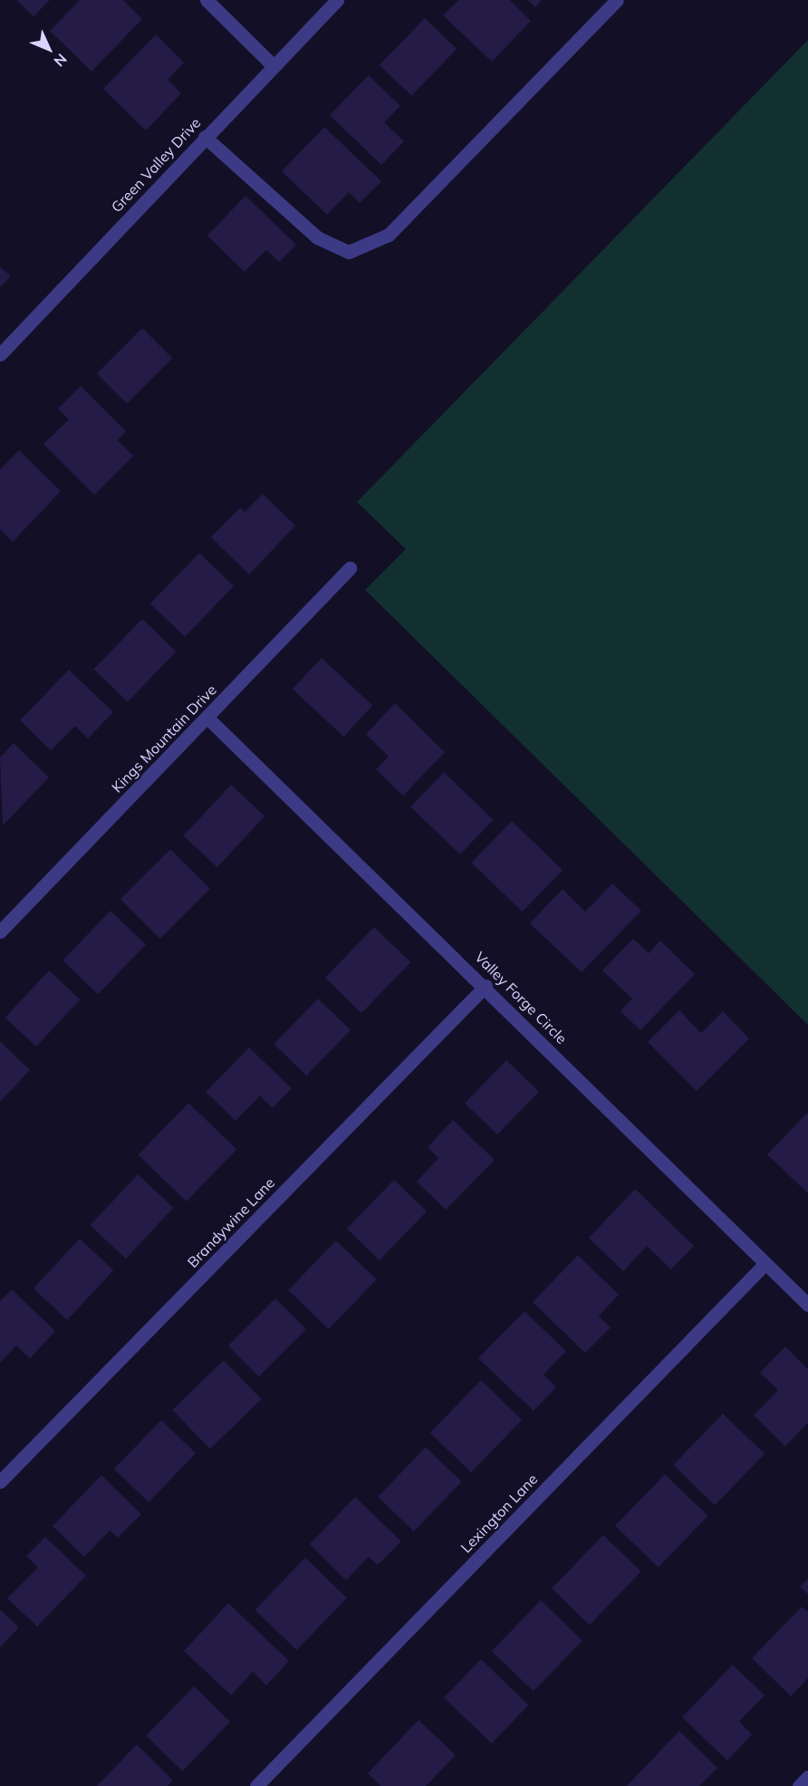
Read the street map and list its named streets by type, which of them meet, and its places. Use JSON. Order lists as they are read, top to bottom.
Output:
{
  "streets": {
    "street": [
      "Green Valley Drive",
      "Kings Mountain Drive",
      "Valley Forge Circle",
      "Brandywine Lane",
      "Lexington Lane"
    ]
  },
  "crossings": [
    ["Kings Mountain Drive", "Valley Forge Circle"],
    ["Valley Forge Circle", "Brandywine Lane"],
    ["Valley Forge Circle", "Lexington Lane"]
  ],
  "north": "bottom right"
}
